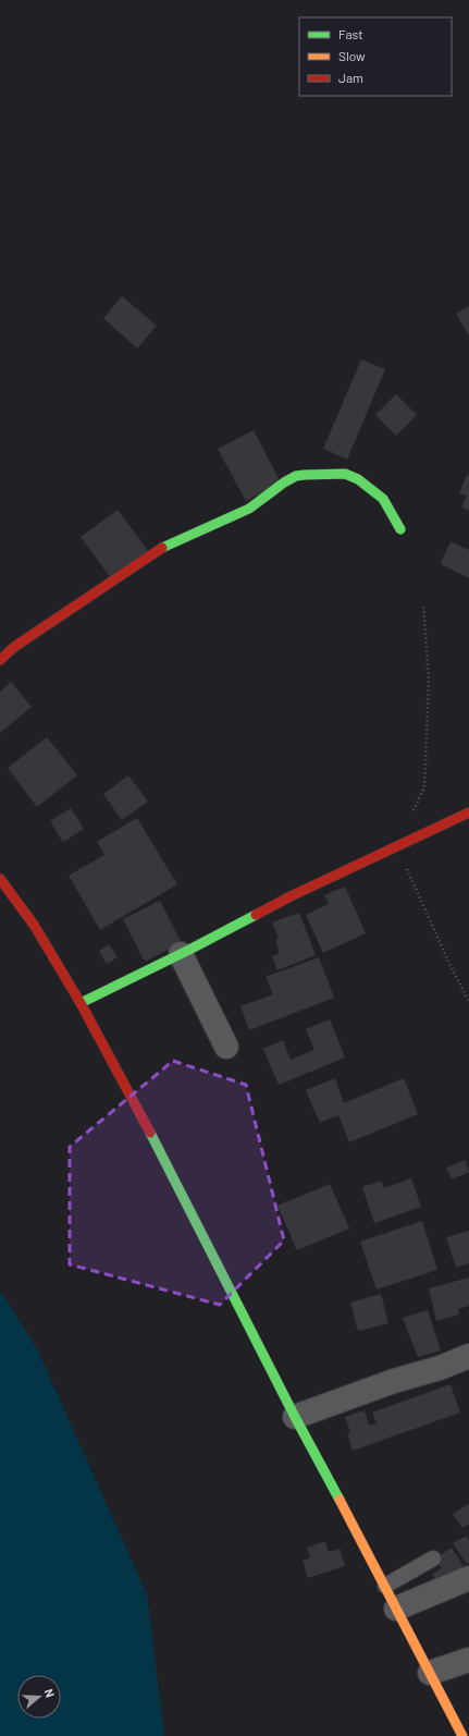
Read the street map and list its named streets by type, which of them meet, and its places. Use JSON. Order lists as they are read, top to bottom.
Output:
{
  "legend": ["Fast", "Slow", "Jam"],
  "north": "right"
}
